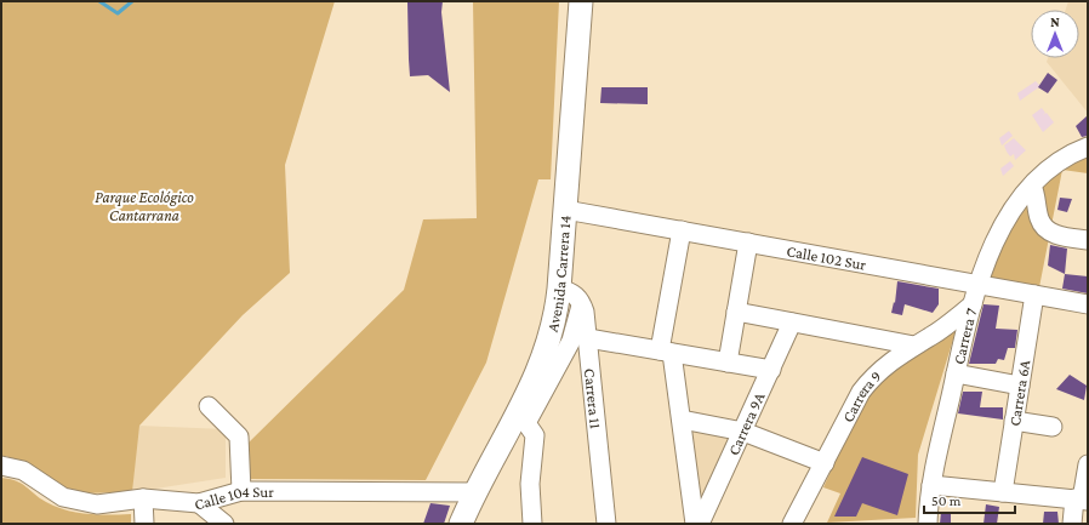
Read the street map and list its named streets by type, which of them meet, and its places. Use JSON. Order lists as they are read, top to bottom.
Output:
{
  "streets": {
    "main road": ["Avenida Carrera 14"],
    "street": [
      "Calle 102 Sur",
      "Carrera 7",
      "Carrera 6A",
      "Carrera 9",
      "Carrera 11",
      "Carrera 9A",
      "Calle 104 Sur"
    ]
  },
  "crossings": [
    ["Calle 102 Sur", "Avenida Carrera 14"],
    ["Calle 102 Sur", "Carrera 7"],
    ["Calle 102 Sur", "Carrera 6A"],
    ["Avenida Carrera 14", "Calle 104 Sur"],
    ["Carrera 7", "Carrera 9"]
  ],
  "parks": ["Parque Ecológico Cantarrana"],
  "scale_bar": "50 m",
  "north": "top"
}
